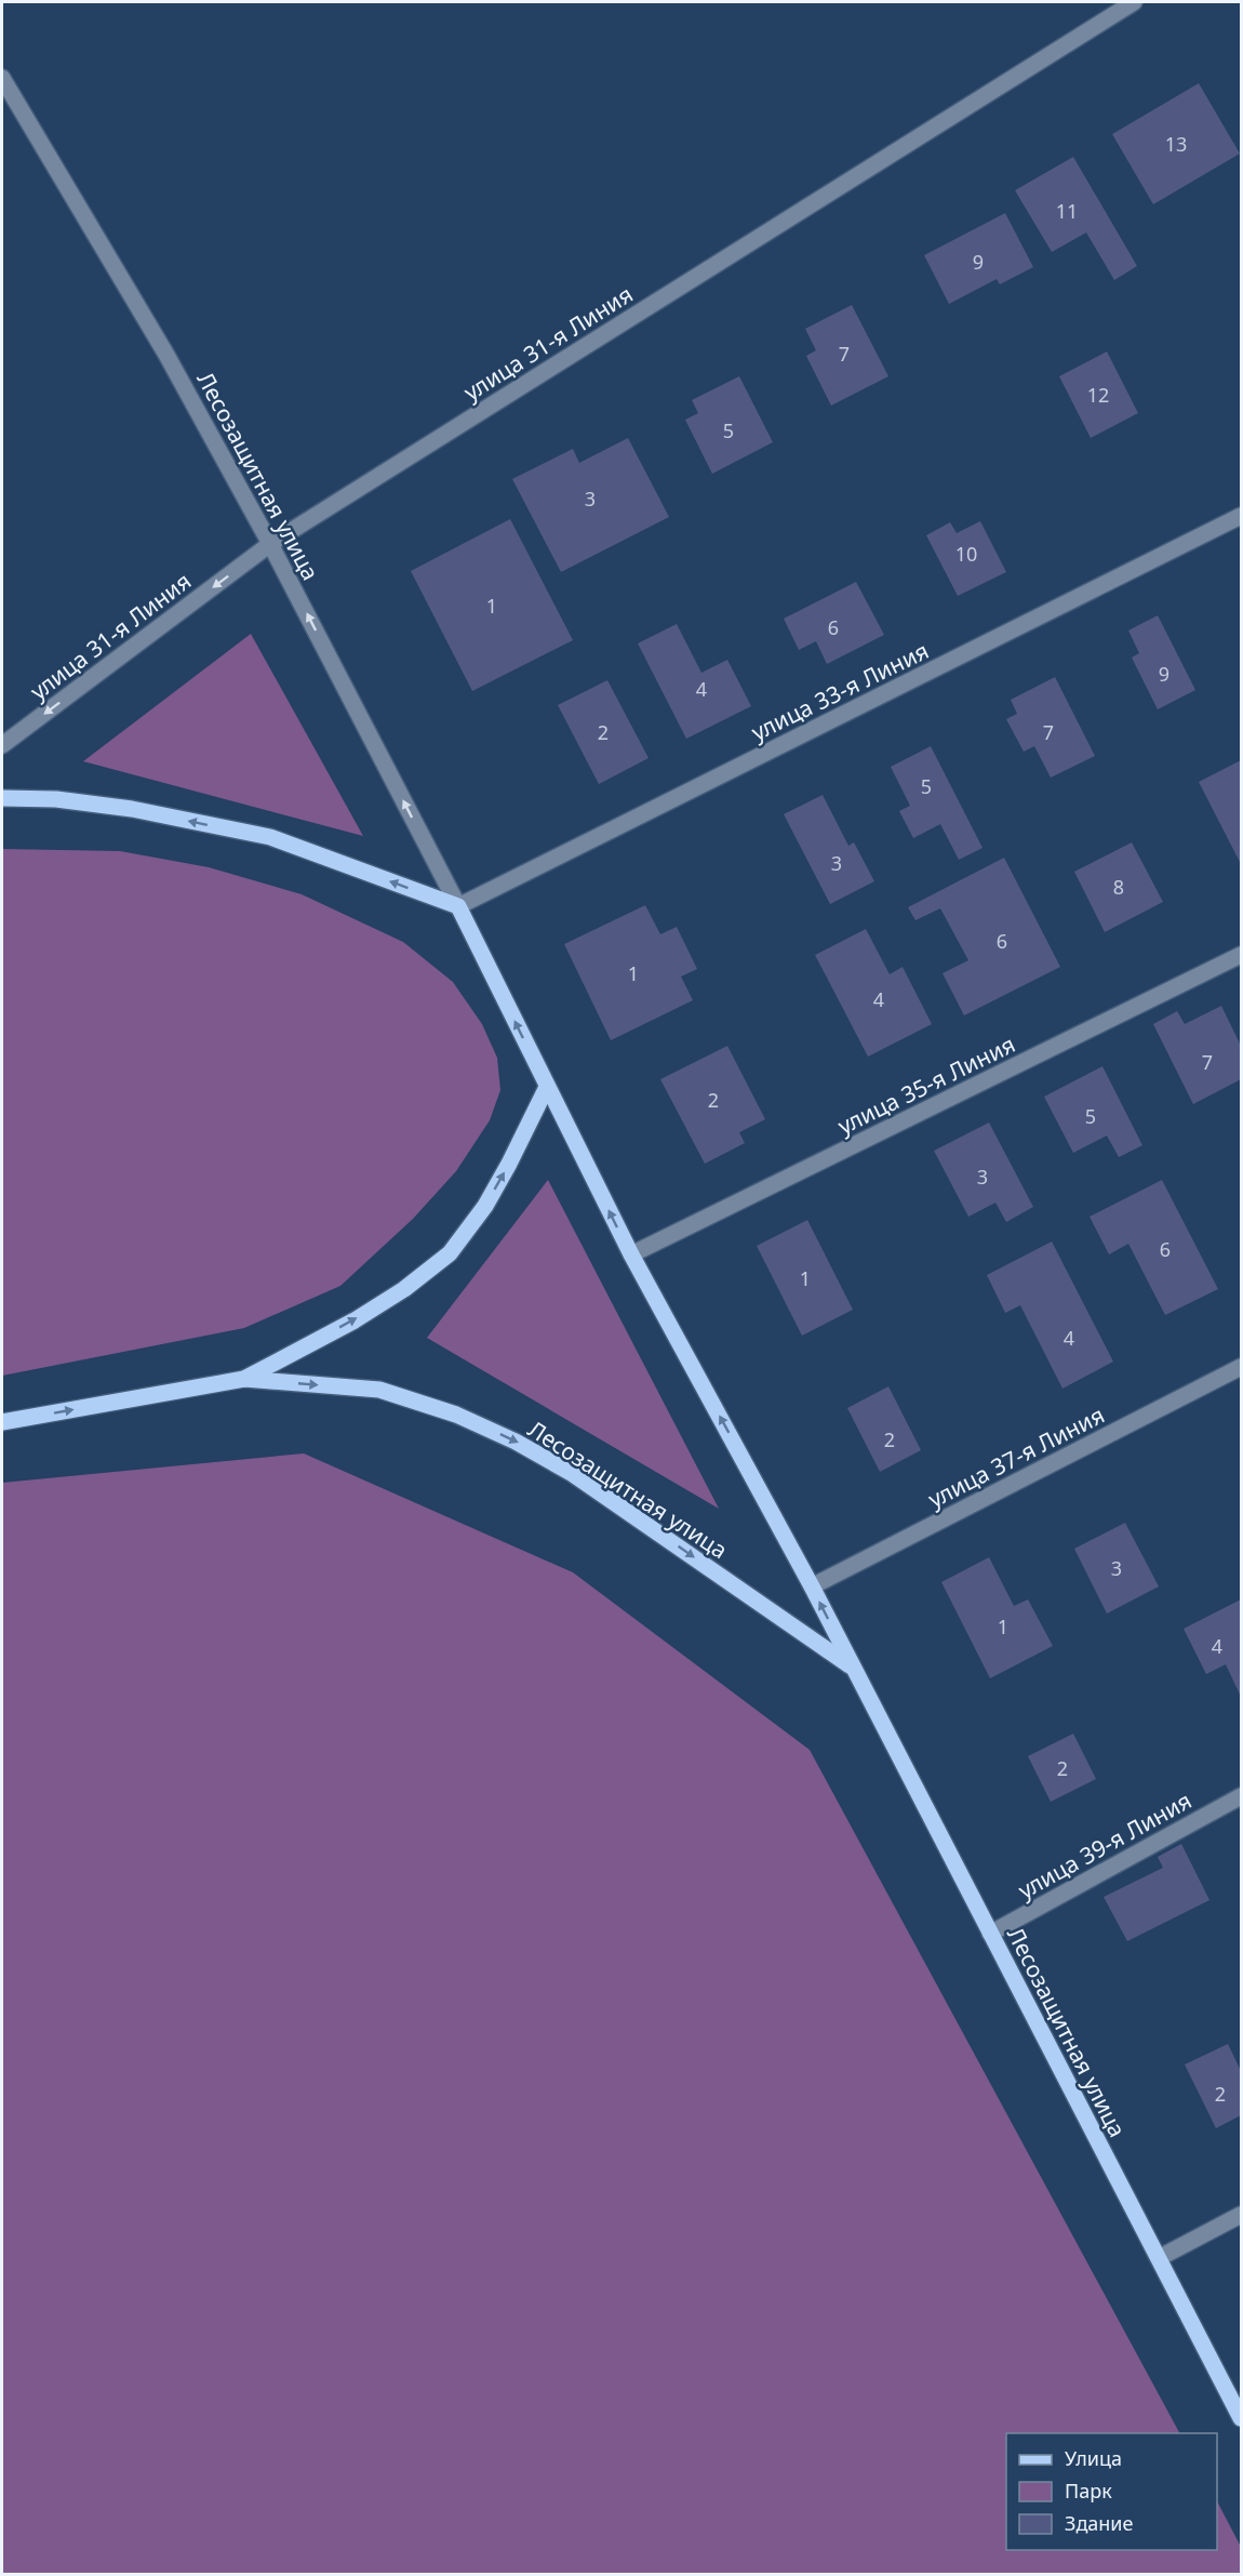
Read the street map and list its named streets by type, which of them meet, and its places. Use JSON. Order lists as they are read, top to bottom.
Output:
{
  "streets": {
    "main road": ["Лесозащитная улица"],
    "street": [
      "улица 31-я Линия",
      "улица 33-я Линия",
      "улица 35-я Линия",
      "улица 37-я Линия",
      "улица 39-я Линия"
    ]
  },
  "crossings": [
    ["улица 31-я Линия", "Лесозащитная улица"],
    ["Лесозащитная улица", "улица 33-я Линия"],
    ["Лесозащитная улица", "улица 35-я Линия"],
    ["Лесозащитная улица", "улица 37-я Линия"],
    ["Лесозащитная улица", "улица 39-я Линия"]
  ],
  "house_numbers": [
    "13",
    "11",
    "9",
    "7",
    "12",
    "5",
    "3",
    "10",
    "1",
    "6",
    "9",
    "4",
    "2",
    "7",
    "5",
    "3",
    "8",
    "6",
    "1",
    "4",
    "7",
    "2",
    "5",
    "3",
    "6",
    "1",
    "4",
    "2",
    "3",
    "1",
    "4",
    "2",
    "2"
  ],
  "legend": ["Улица", "Парк", "Здание"]
}
